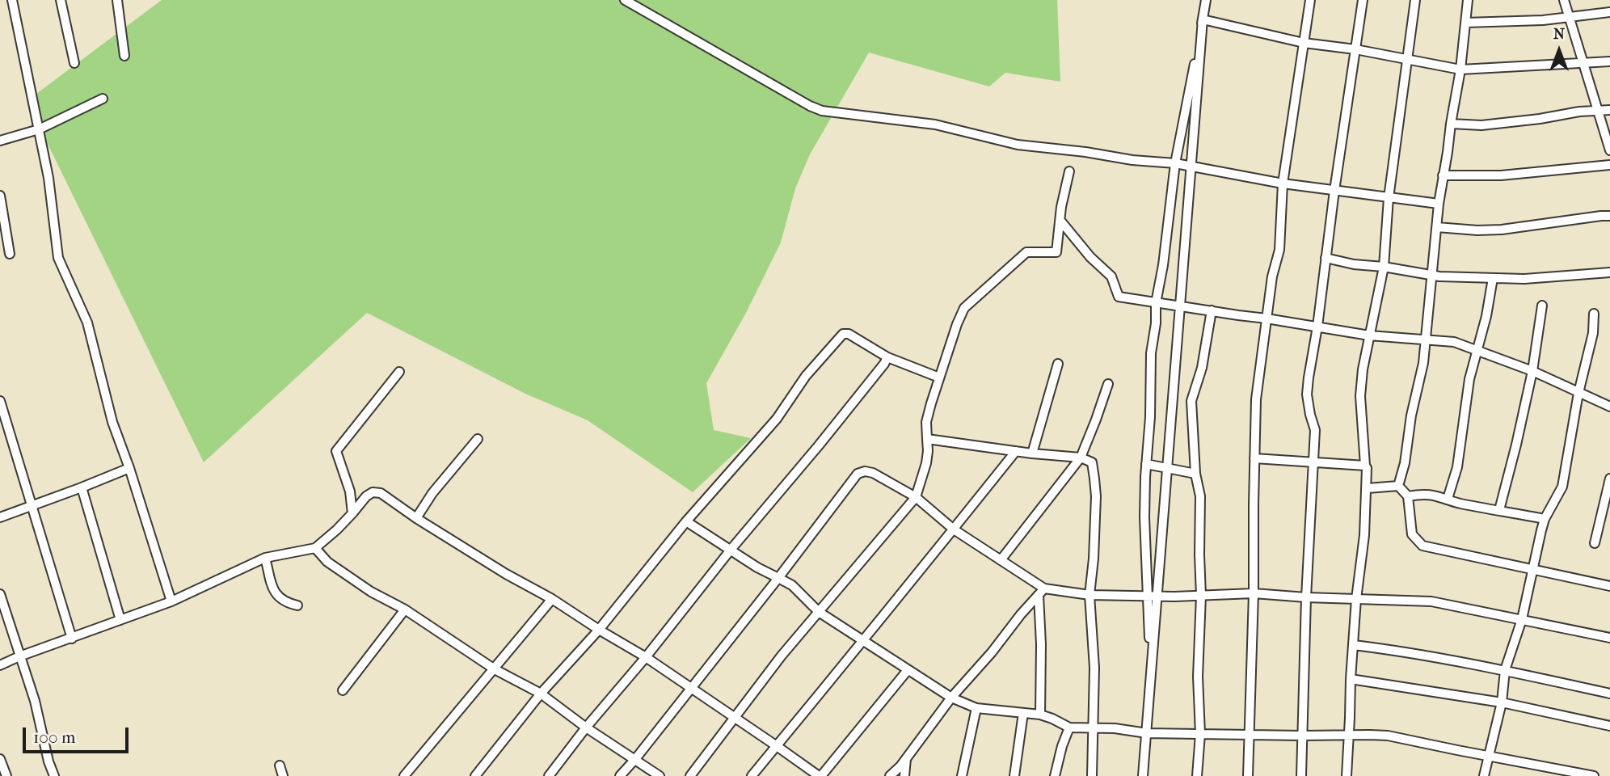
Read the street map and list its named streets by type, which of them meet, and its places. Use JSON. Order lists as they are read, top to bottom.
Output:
{
  "scale_bar": "100 m",
  "north": "top"
}
